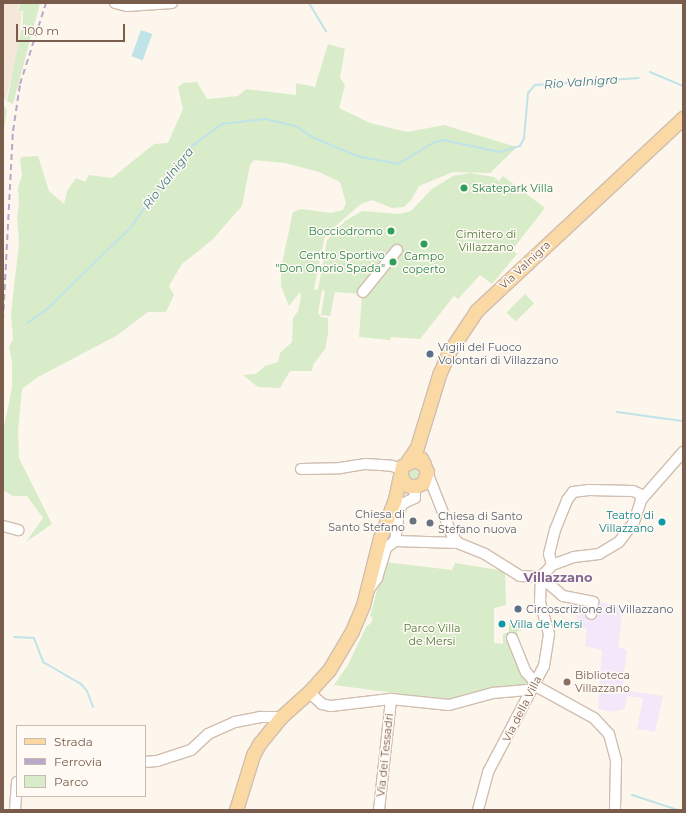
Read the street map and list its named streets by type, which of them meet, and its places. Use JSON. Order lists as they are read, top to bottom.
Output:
{
  "streets": {
    "main road": ["Via Valnigra"],
    "street": ["Via della Villa", "Via dei Tessadri"]
  },
  "crossings": [
    ["Via della Villa", "Via dei Tessadri"]
  ],
  "districts": ["Villazzano"],
  "water": ["Rio Valnigra"],
  "parks": ["Cimitero di Villazzano", "Parco Villa de Mersi"],
  "places": [
    "Skatepark Villa",
    "Bocciodromo",
    "Campo coperto",
    "Centro Sportivo \"Don Onorio Spada\"",
    "Vigili del Fuoco Volontari di Villazzano",
    "Chiesa di Santo Stefano",
    "Teatro di Villazzano",
    "Chiesa di Santo Stefano nuova",
    "Circoscrizione di Villazzano",
    "Villa de Mersi",
    "Biblioteca Villazzano"
  ],
  "legend": ["Strada", "Ferrovia", "Parco"],
  "scale_bar": "100 m"
}
